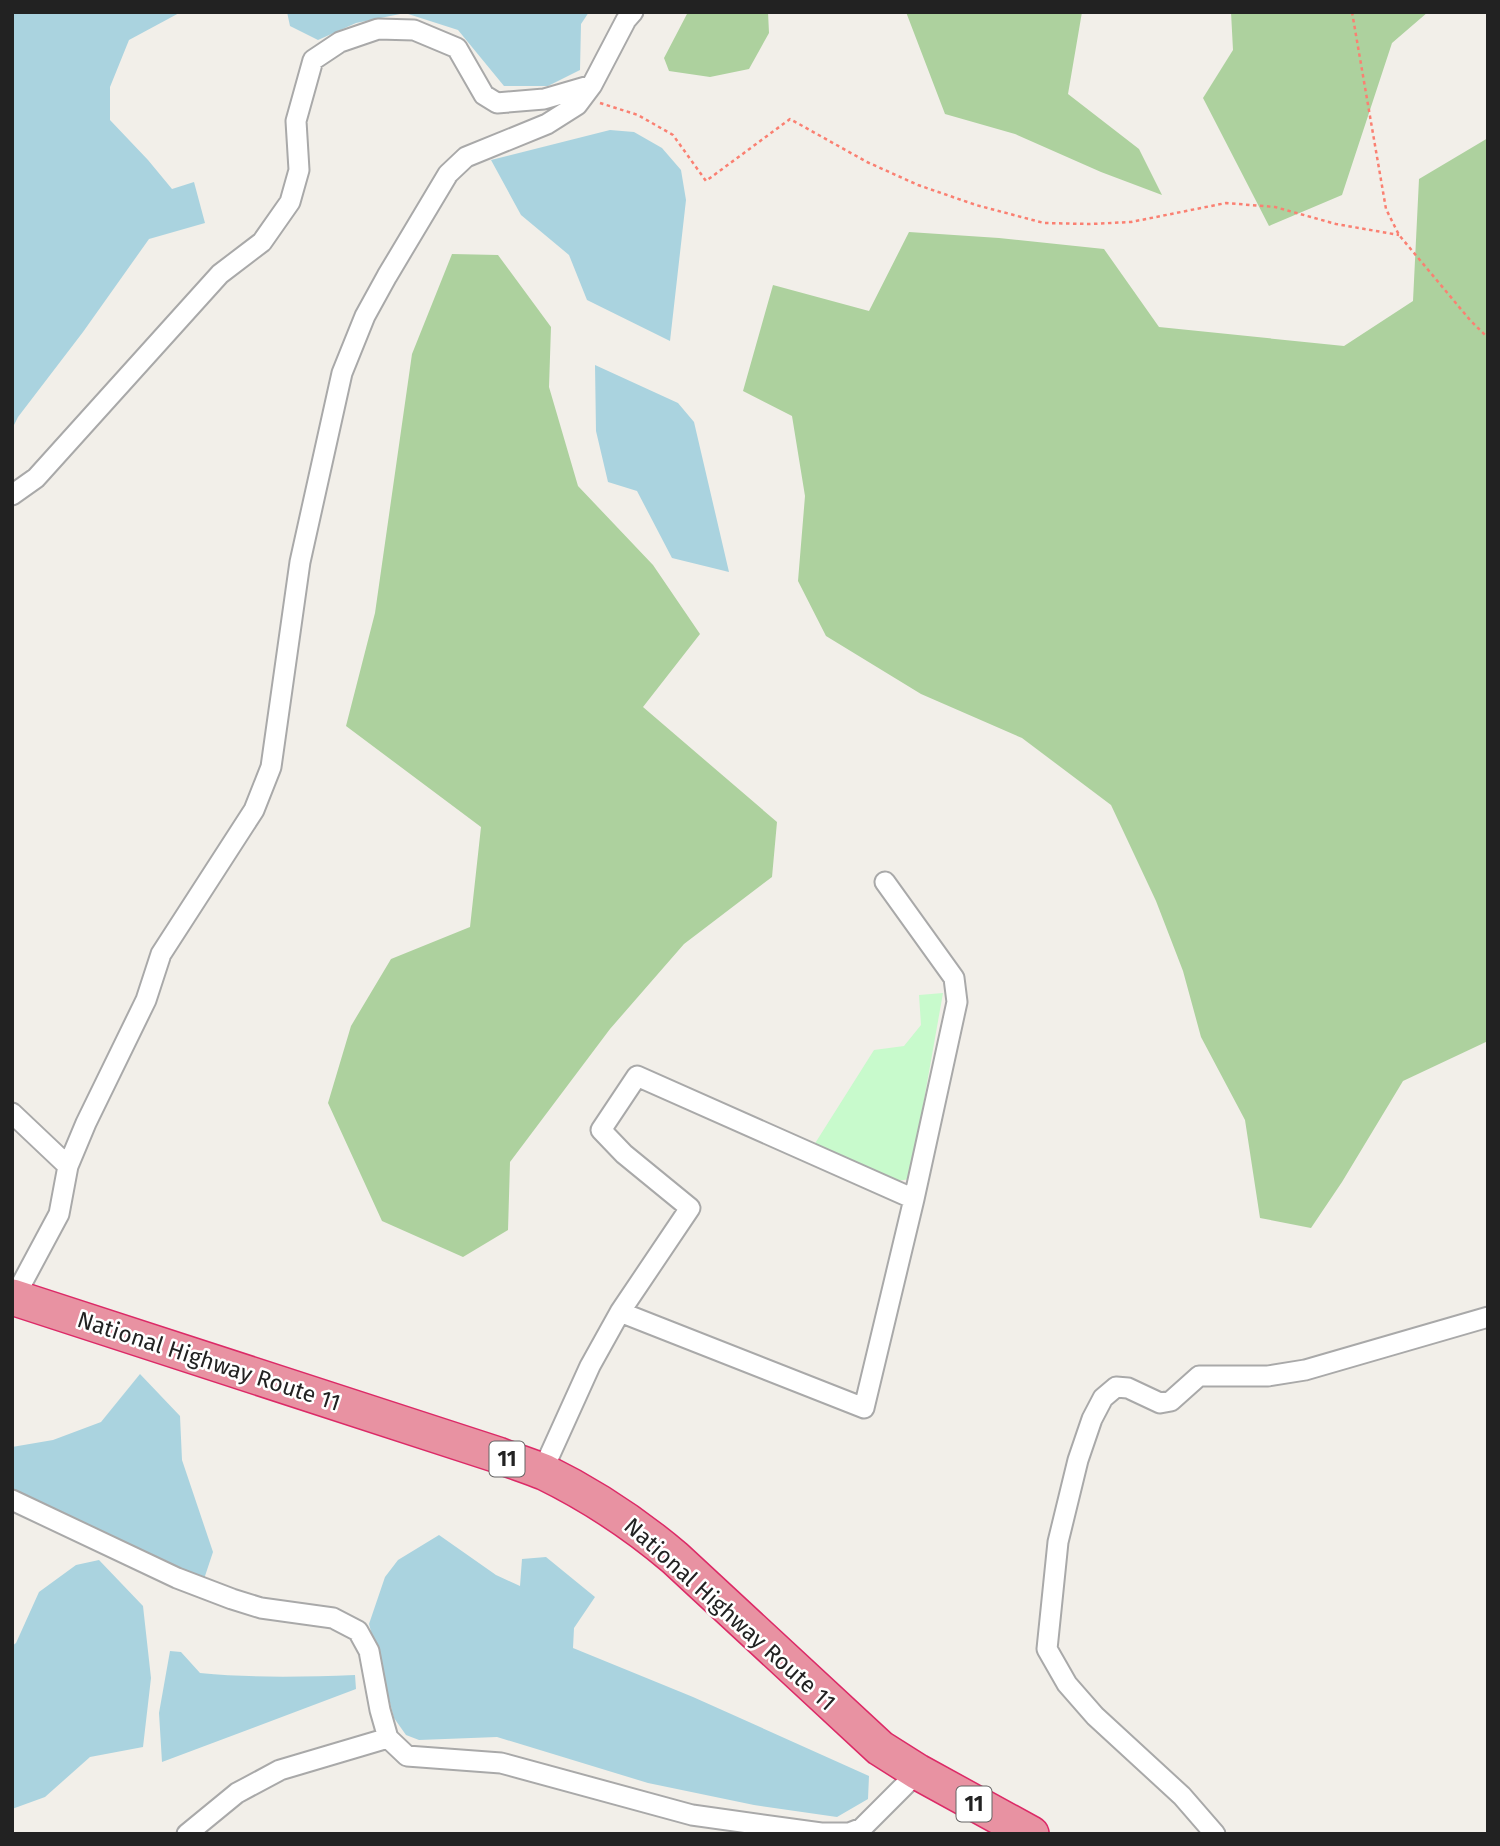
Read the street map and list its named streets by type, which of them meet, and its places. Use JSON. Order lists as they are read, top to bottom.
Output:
{
  "streets": {
    "highway": ["National Highway Route 11", "11"]
  }
}
